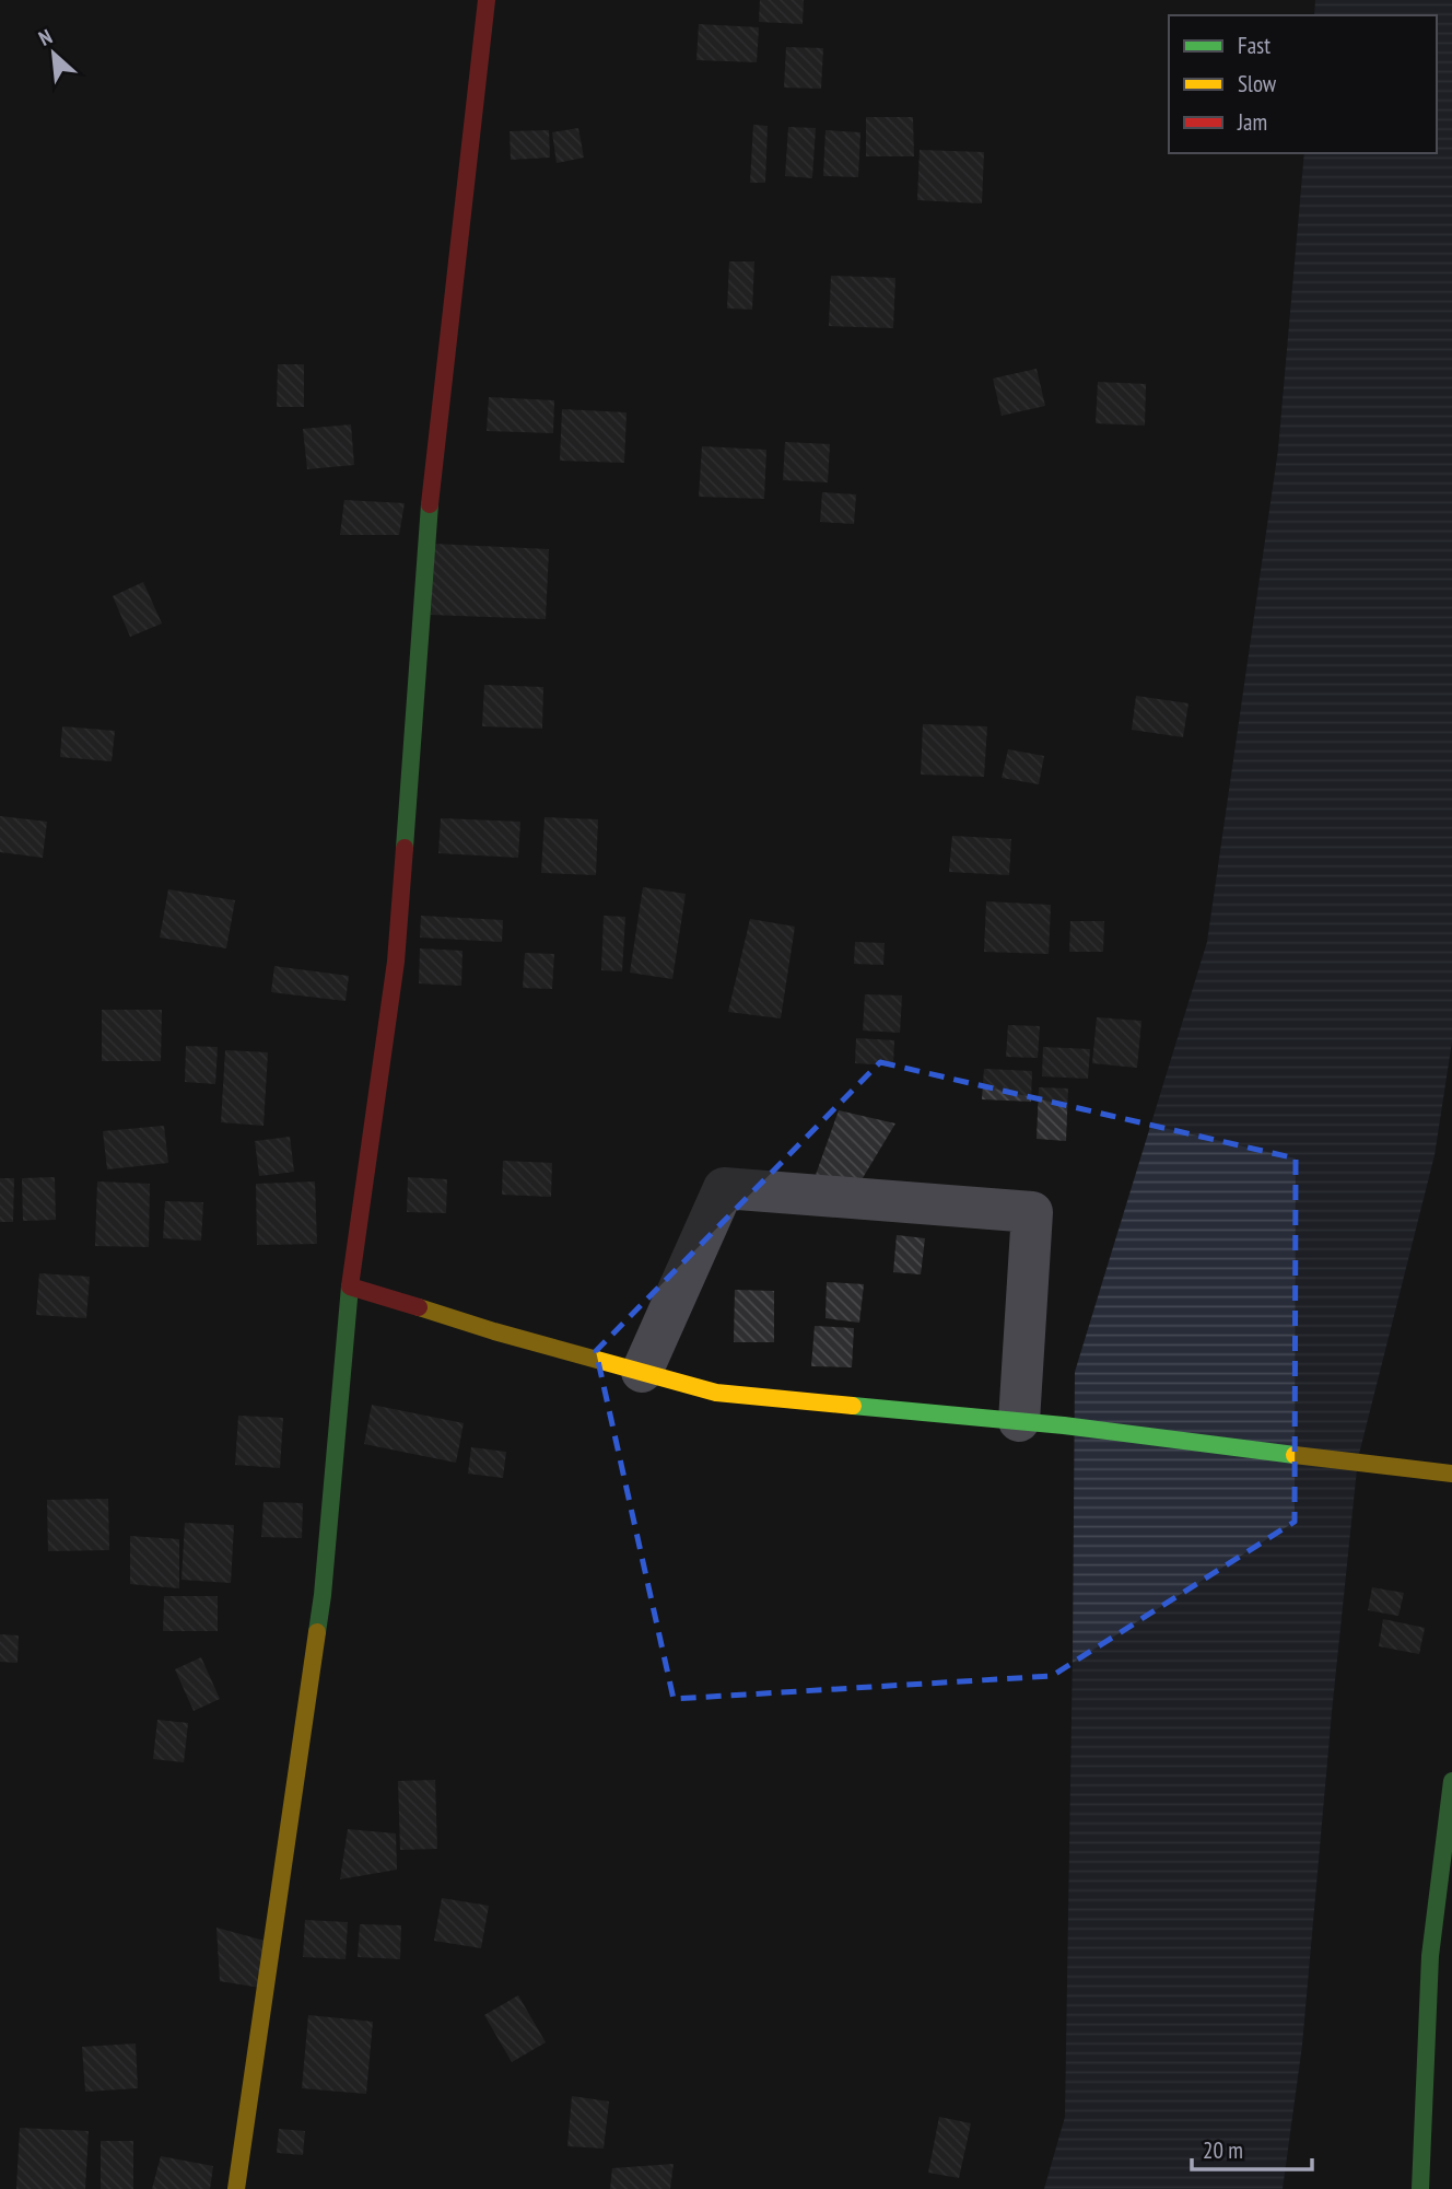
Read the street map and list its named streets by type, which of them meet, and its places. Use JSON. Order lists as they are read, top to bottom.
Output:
{
  "legend": ["Fast", "Slow", "Jam"],
  "scale_bar": "20 m",
  "north": "top left"
}
